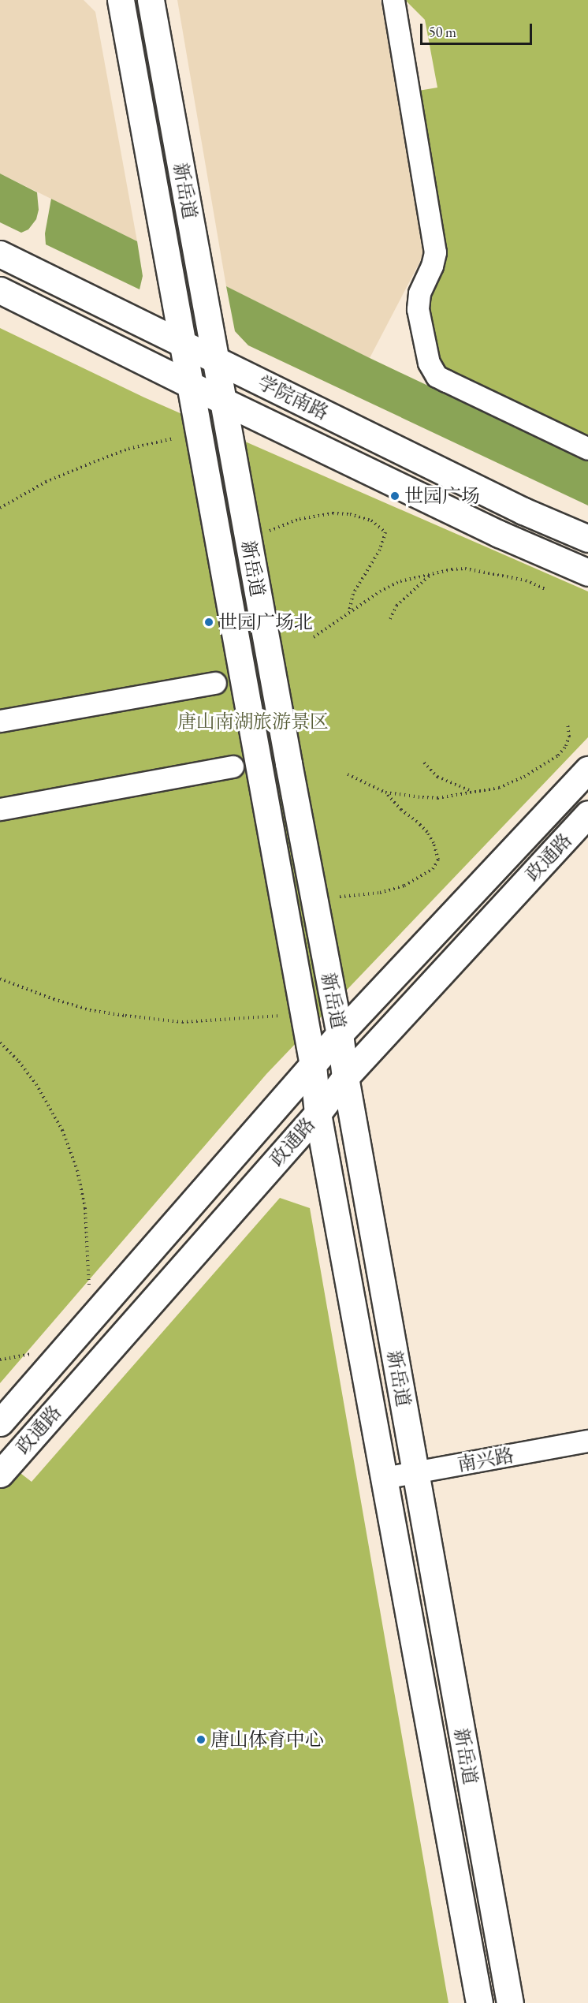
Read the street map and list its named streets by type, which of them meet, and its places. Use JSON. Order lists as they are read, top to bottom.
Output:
{
  "streets": {
    "main road": ["新岳道", "学院南路", "政通路"],
    "street": ["南兴路"]
  },
  "crossings": [
    ["新岳道", "学院南路"],
    ["新岳道", "政通路"],
    ["新岳道", "南兴路"]
  ],
  "parks": ["唐山南湖旅游景区"],
  "places": ["世园广场", "世园广场北", "唐山体育中心"],
  "scale_bar": "50 m"
}
